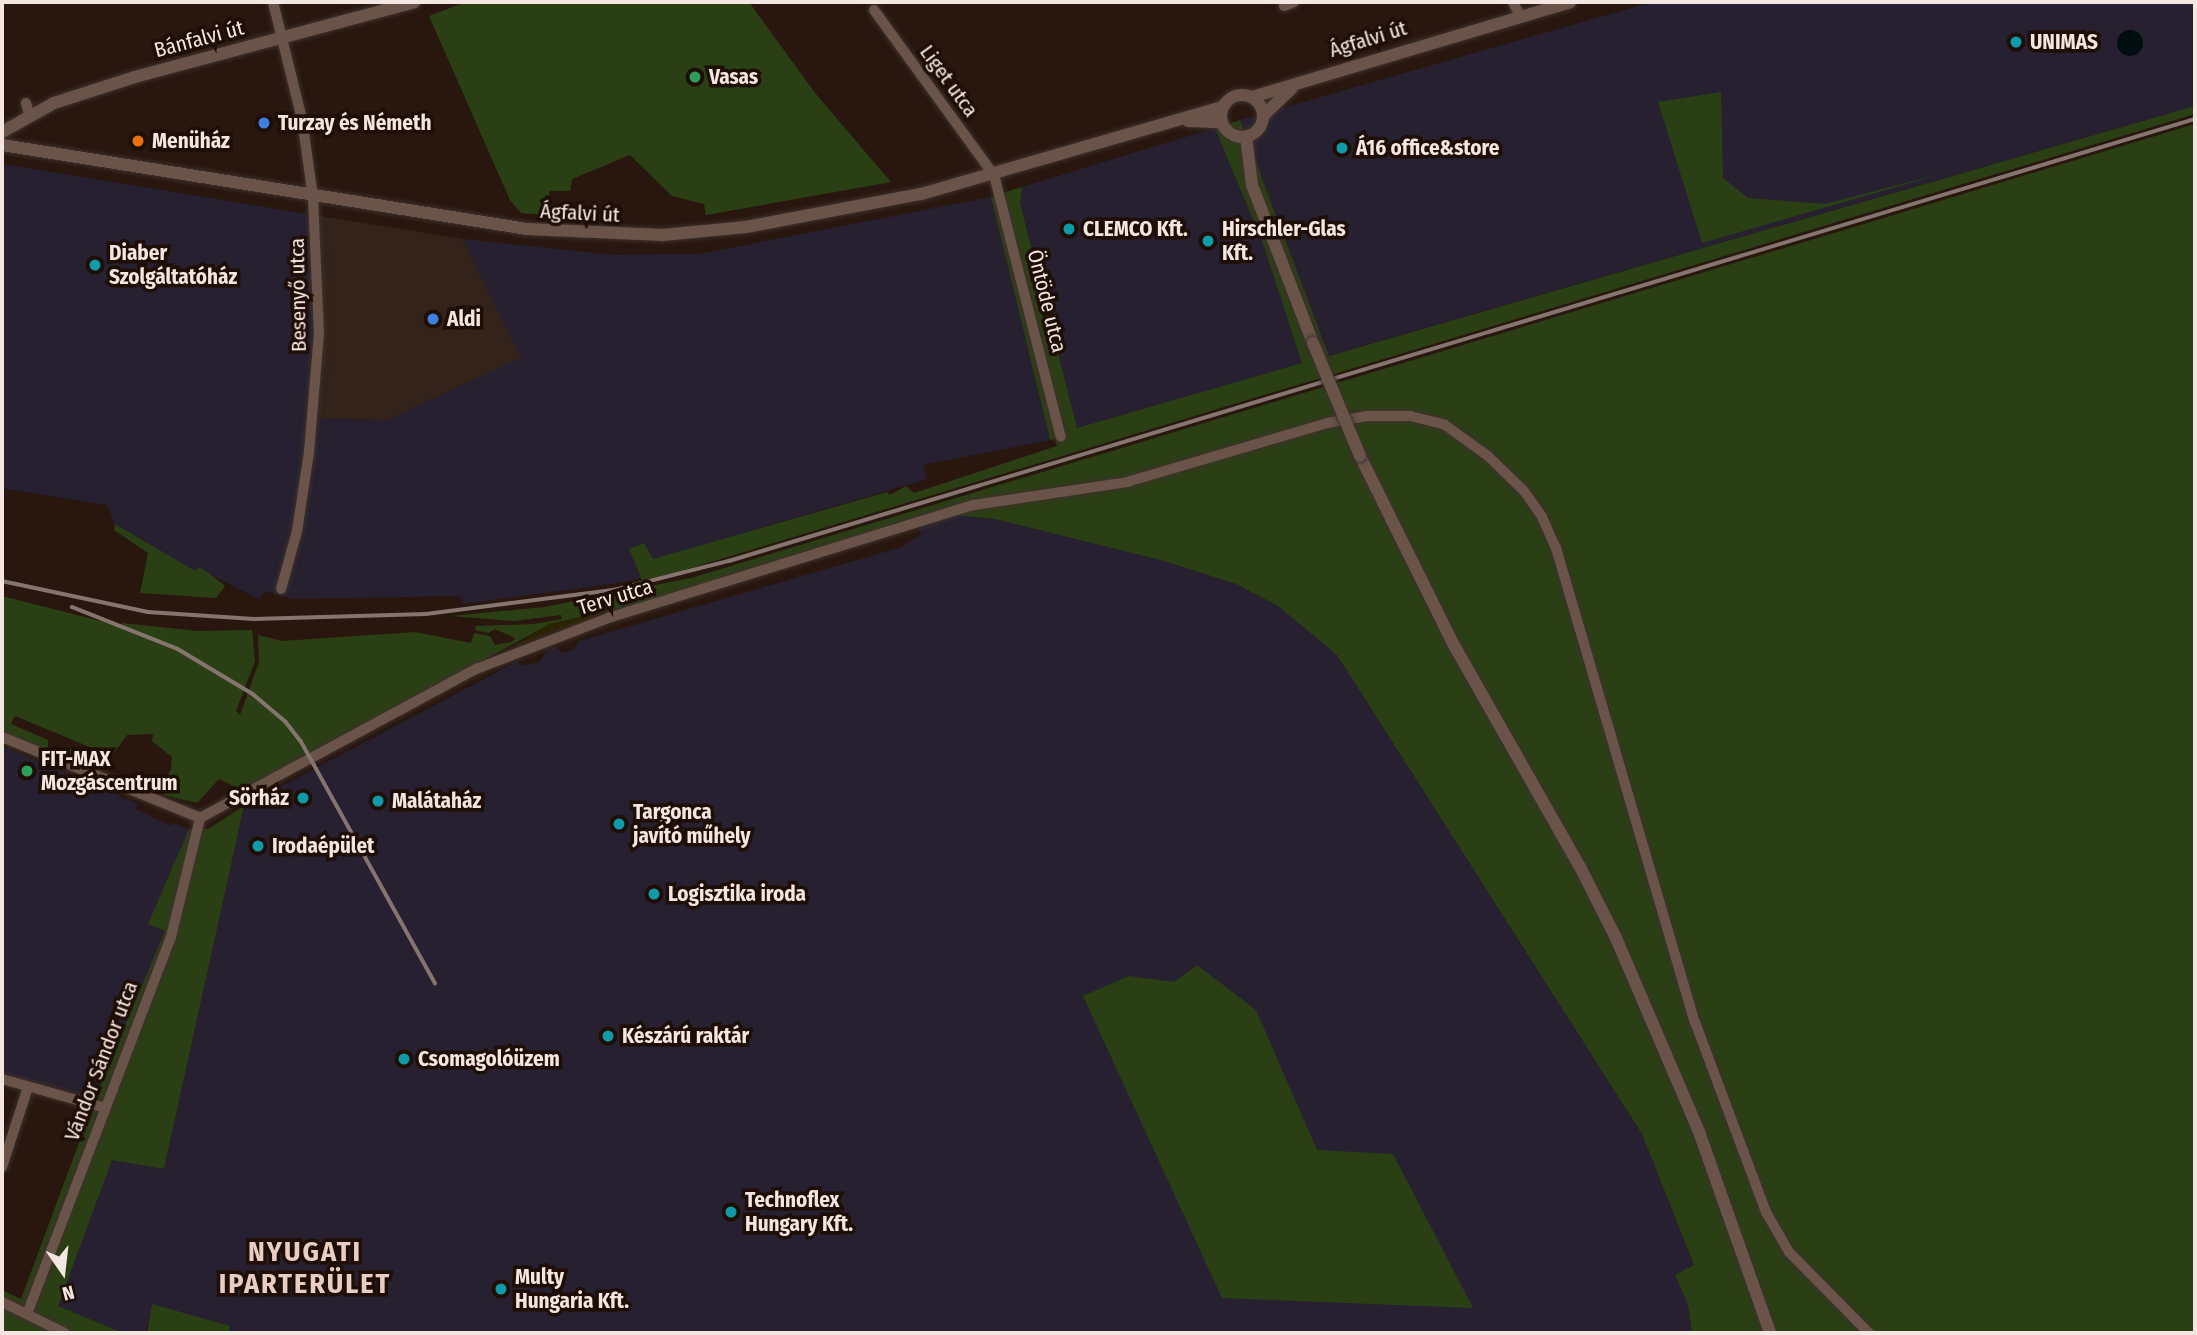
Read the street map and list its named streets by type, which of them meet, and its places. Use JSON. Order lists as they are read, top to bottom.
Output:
{
  "streets": {
    "main road": ["Bánfalvi út", "Ágfalvi út"],
    "street": [
      "Liget utca",
      "Besenyő utca",
      "Öntöde utca",
      "Terv utca",
      "Vándor Sándor utca"
    ]
  },
  "crossings": [
    ["Bánfalvi út", "Besenyő utca"],
    ["Ágfalvi út", "Liget utca"],
    ["Ágfalvi út", "Besenyő utca"],
    ["Ágfalvi út", "Öntöde utca"],
    ["Liget utca", "Öntöde utca"],
    ["Terv utca", "Vándor Sándor utca"]
  ],
  "districts": ["NYUGATI IPARTERÜLET"],
  "places": [
    "UNIMAS",
    "Vasas",
    "Turzay és Németh",
    "Menüház",
    "Á16 office&store",
    "CLEMCO Kft.",
    "Hirschler-Glas Kft.",
    "Diaber Szolgáltatóház",
    "Aldi",
    "FIT-MAX Mozgáscentrum",
    "Sörház",
    "Malátaház",
    "Targonca javító műhely",
    "Irodaépület",
    "Logisztika iroda",
    "Készárú raktár",
    "Csomagolóüzem",
    "Technoflex Hungary Kft.",
    "Multy Hungaria Kft."
  ],
  "north": "bottom"
}
